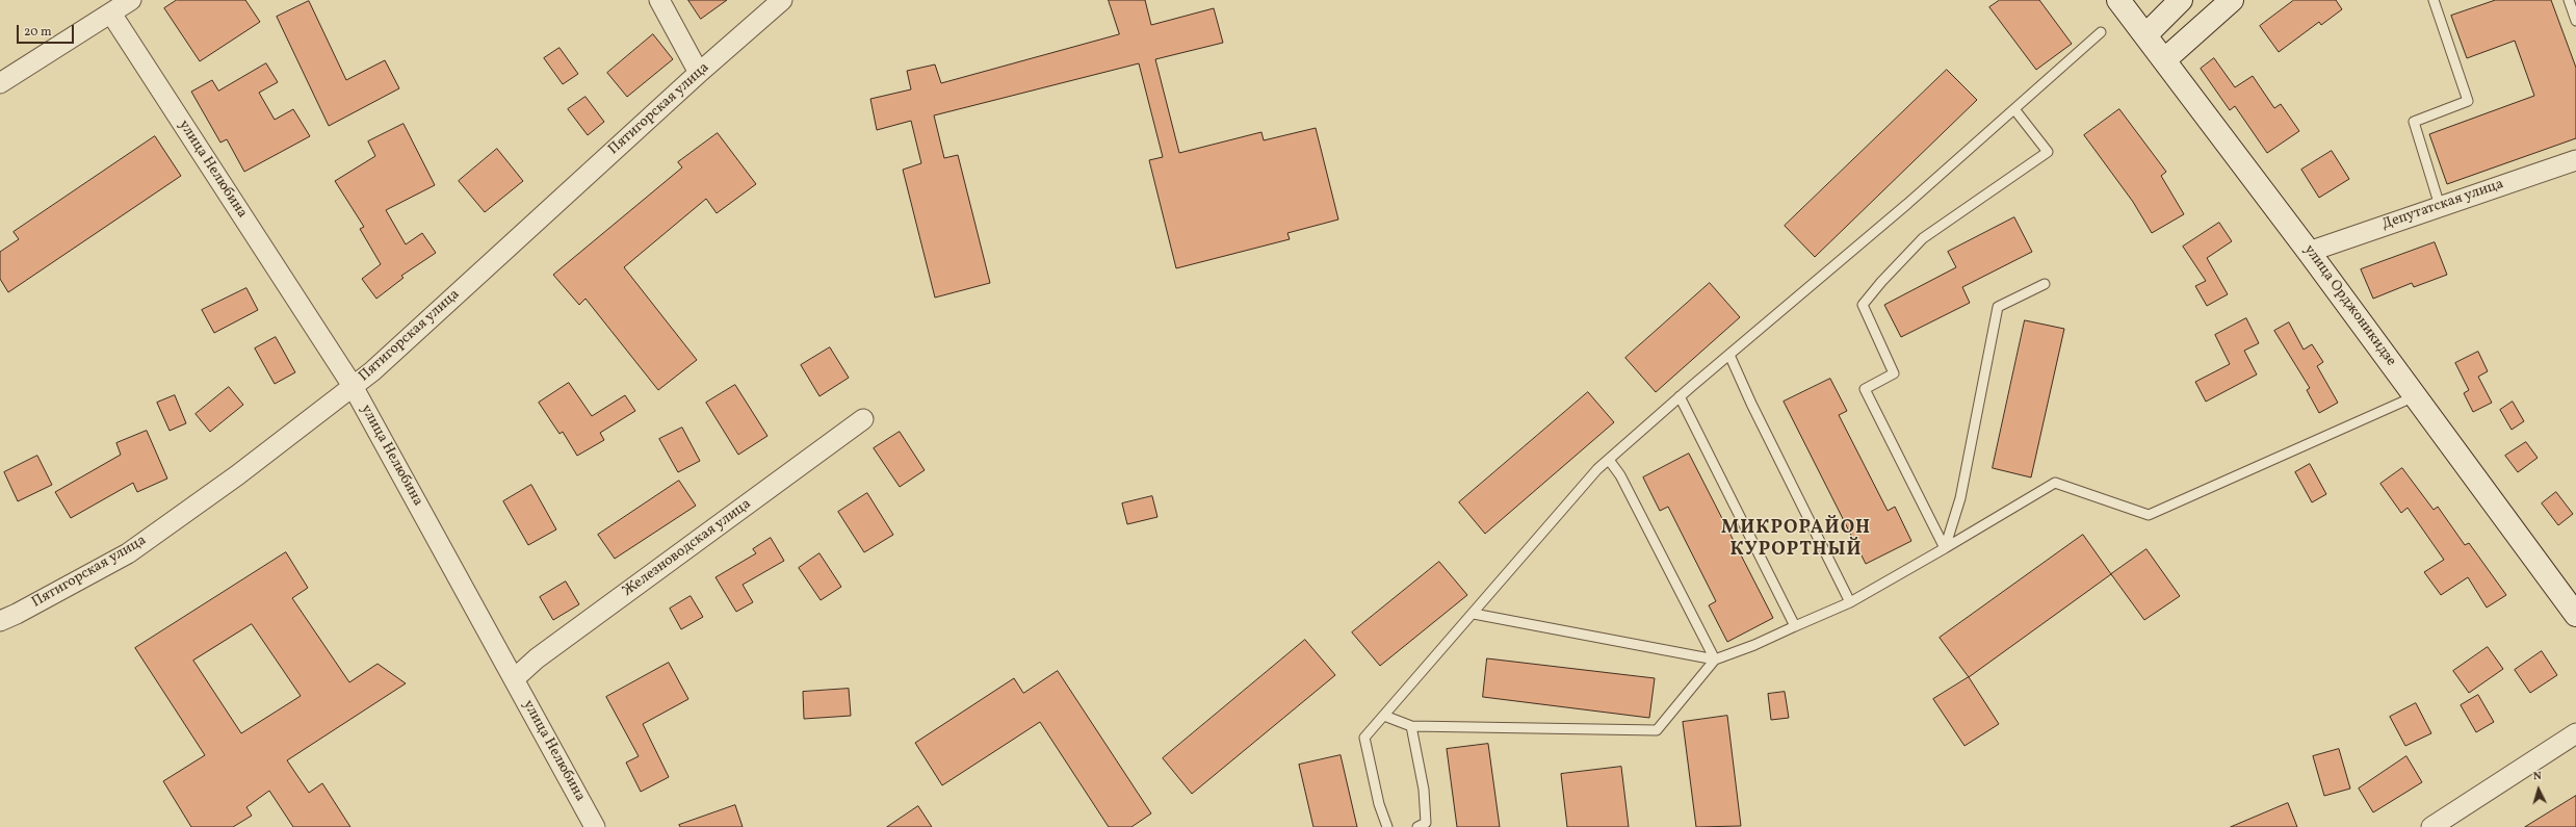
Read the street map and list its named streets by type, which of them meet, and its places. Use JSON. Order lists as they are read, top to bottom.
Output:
{
  "streets": {
    "main road": ["улица Орджоникидзе"],
    "street": [
      "Пятигорская улица",
      "улица Нелюбина",
      "Депутатская улица",
      "Железноводская улица"
    ]
  },
  "crossings": [
    ["Пятигорская улица", "улица Нелюбина"],
    ["улица Нелюбина", "Железноводская улица"],
    ["Депутатская улица", "улица Орджоникидзе"]
  ],
  "districts": ["МИКРОРАЙОН КУРОРТНЫЙ"],
  "scale_bar": "20 m",
  "north": "top"
}
